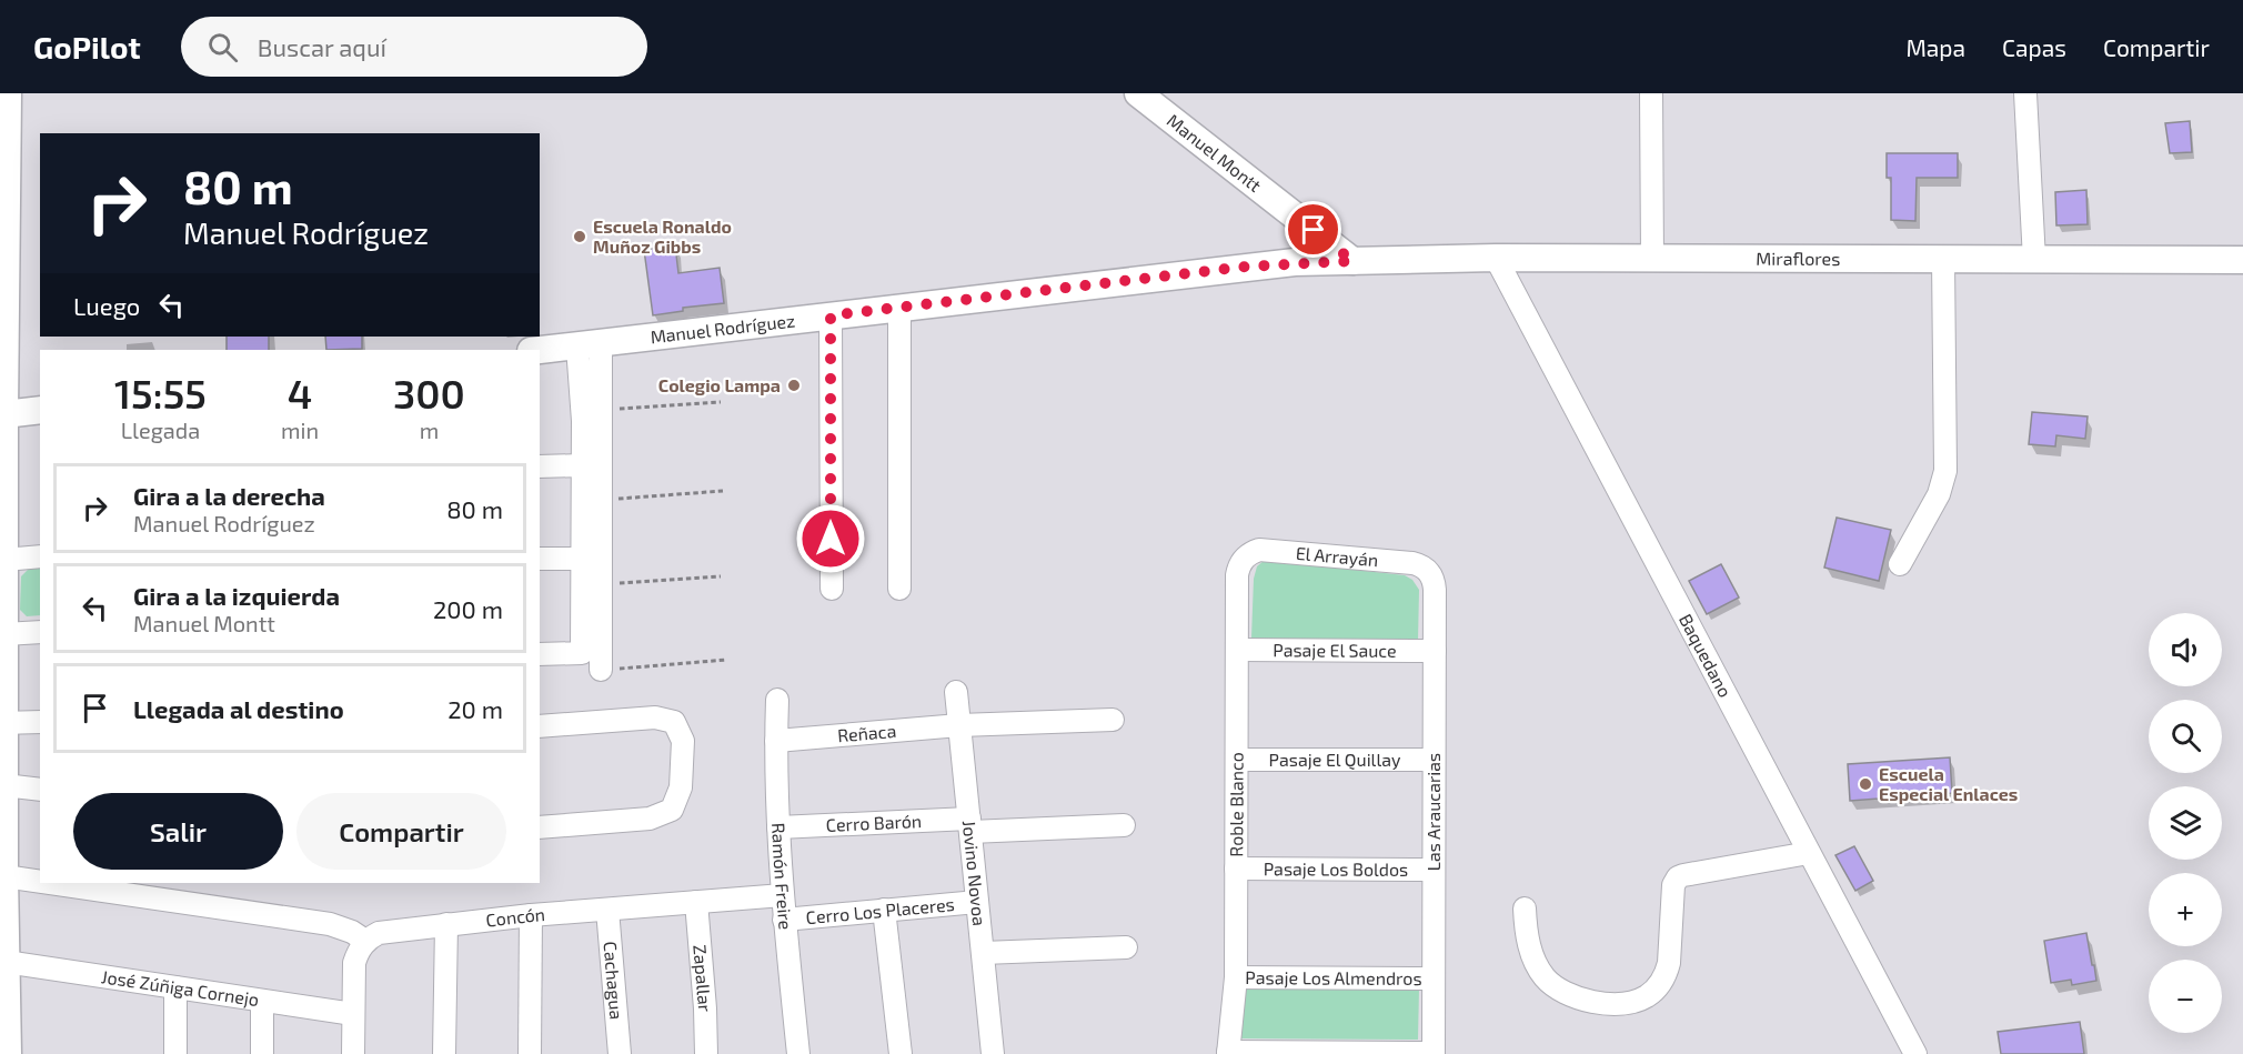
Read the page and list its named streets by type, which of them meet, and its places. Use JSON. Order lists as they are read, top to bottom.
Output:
{
  "streets": {
    "main road": ["Manuel Montt", "Miraflores", "Manuel Rodríguez"],
    "street": [
      "El Arrayán",
      "Pasaje El Sauce",
      "Baquedano",
      "Reñaca",
      "Pasaje El Quillay",
      "Roble Blanco",
      "Las Araucarias",
      "Cerro Barón",
      "Pasaje Los Boldos",
      "Jovino Novoa",
      "Ramón Freire",
      "Cerro Los Placeres",
      "Concón",
      "Pasaje Los Almendros",
      "Zapallar",
      "Cachagua",
      "José Zúñiga Cornejo"
    ]
  },
  "crossings": [
    ["Manuel Montt", "Miraflores"],
    ["Manuel Montt", "Manuel Rodríguez"],
    ["Miraflores", "Manuel Rodríguez"],
    ["Miraflores", "Baquedano"],
    ["El Arrayán", "Roble Blanco"],
    ["El Arrayán", "Las Araucarias"],
    ["Pasaje El Sauce", "Roble Blanco"],
    ["Pasaje El Sauce", "Las Araucarias"],
    ["Reñaca", "Jovino Novoa"],
    ["Reñaca", "Ramón Freire"],
    ["Pasaje El Quillay", "Roble Blanco"],
    ["Pasaje El Quillay", "Las Araucarias"],
    ["Roble Blanco", "Pasaje Los Boldos"],
    ["Roble Blanco", "Pasaje Los Almendros"],
    ["Las Araucarias", "Pasaje Los Boldos"],
    ["Las Araucarias", "Pasaje Los Almendros"],
    ["Cerro Barón", "Jovino Novoa"],
    ["Cerro Barón", "Ramón Freire"],
    ["Jovino Novoa", "Cerro Los Placeres"],
    ["Ramón Freire", "Cerro Los Placeres"],
    ["Ramón Freire", "Concón"],
    ["Concón", "Zapallar"],
    ["Concón", "Cachagua"]
  ],
  "places": ["Escuela Ronaldo Muñoz Gibbs", "Colegio Lampa", "Escuela Especial Enlaces"],
  "page": {
    "header": "GoPilot",
    "search": "Buscar aquí",
    "nav": ["Mapa", "Capas", "Compartir"],
    "turn": ["80 m", "Manuel Rodríguez"],
    "then": "Luego",
    "eta": [
      "15:55",
      "Llegada",
      "4",
      "min",
      "300",
      "m"
    ],
    "list": [
      {
        "name": "Gira a la derecha",
        "note": "Manuel Rodríguez",
        "value": "80 m"
      },
      {
        "name": "Gira a la izquierda",
        "note": "Manuel Montt",
        "value": "200 m"
      },
      {
        "name": "Llegada al destino",
        "value": "20 m"
      }
    ],
    "map_buttons": ["+", "−"],
    "buttons": ["Salir", "Compartir"]
  }
}
